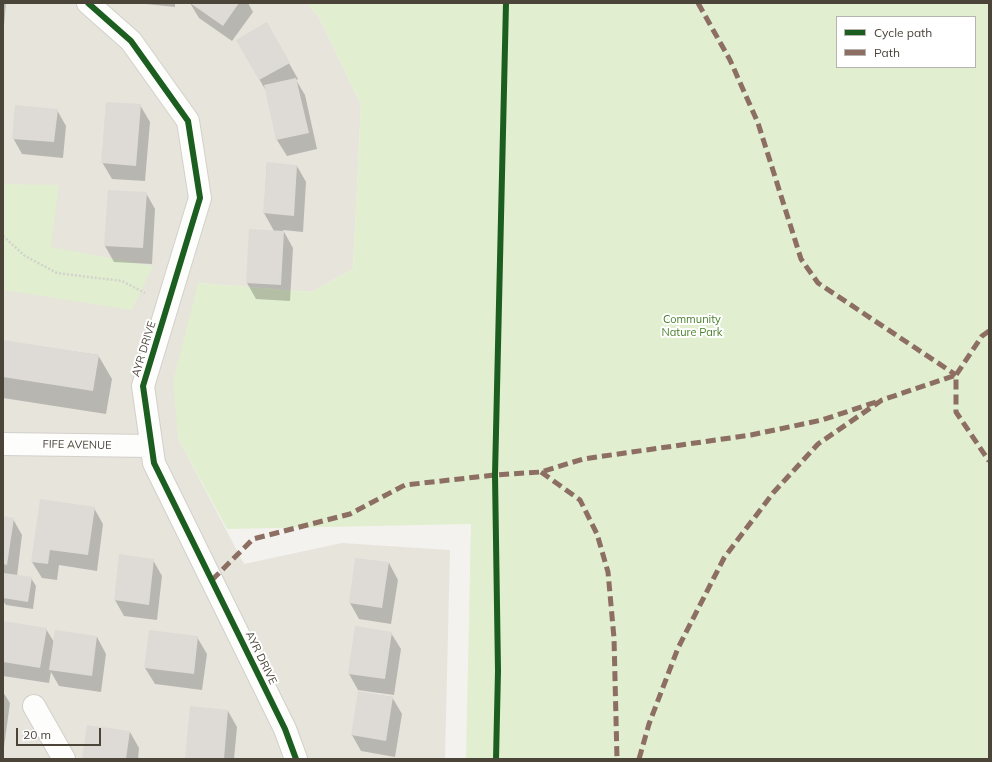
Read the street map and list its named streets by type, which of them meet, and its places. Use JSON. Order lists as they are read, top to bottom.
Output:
{
  "streets": {
    "street": ["AYR DRIVE", "FIFE AVENUE"]
  },
  "crossings": [
    ["AYR DRIVE", "FIFE AVENUE"]
  ],
  "parks": ["Community Nature Park"],
  "legend": ["Cycle path", "Path"],
  "scale_bar": "20 m"
}
